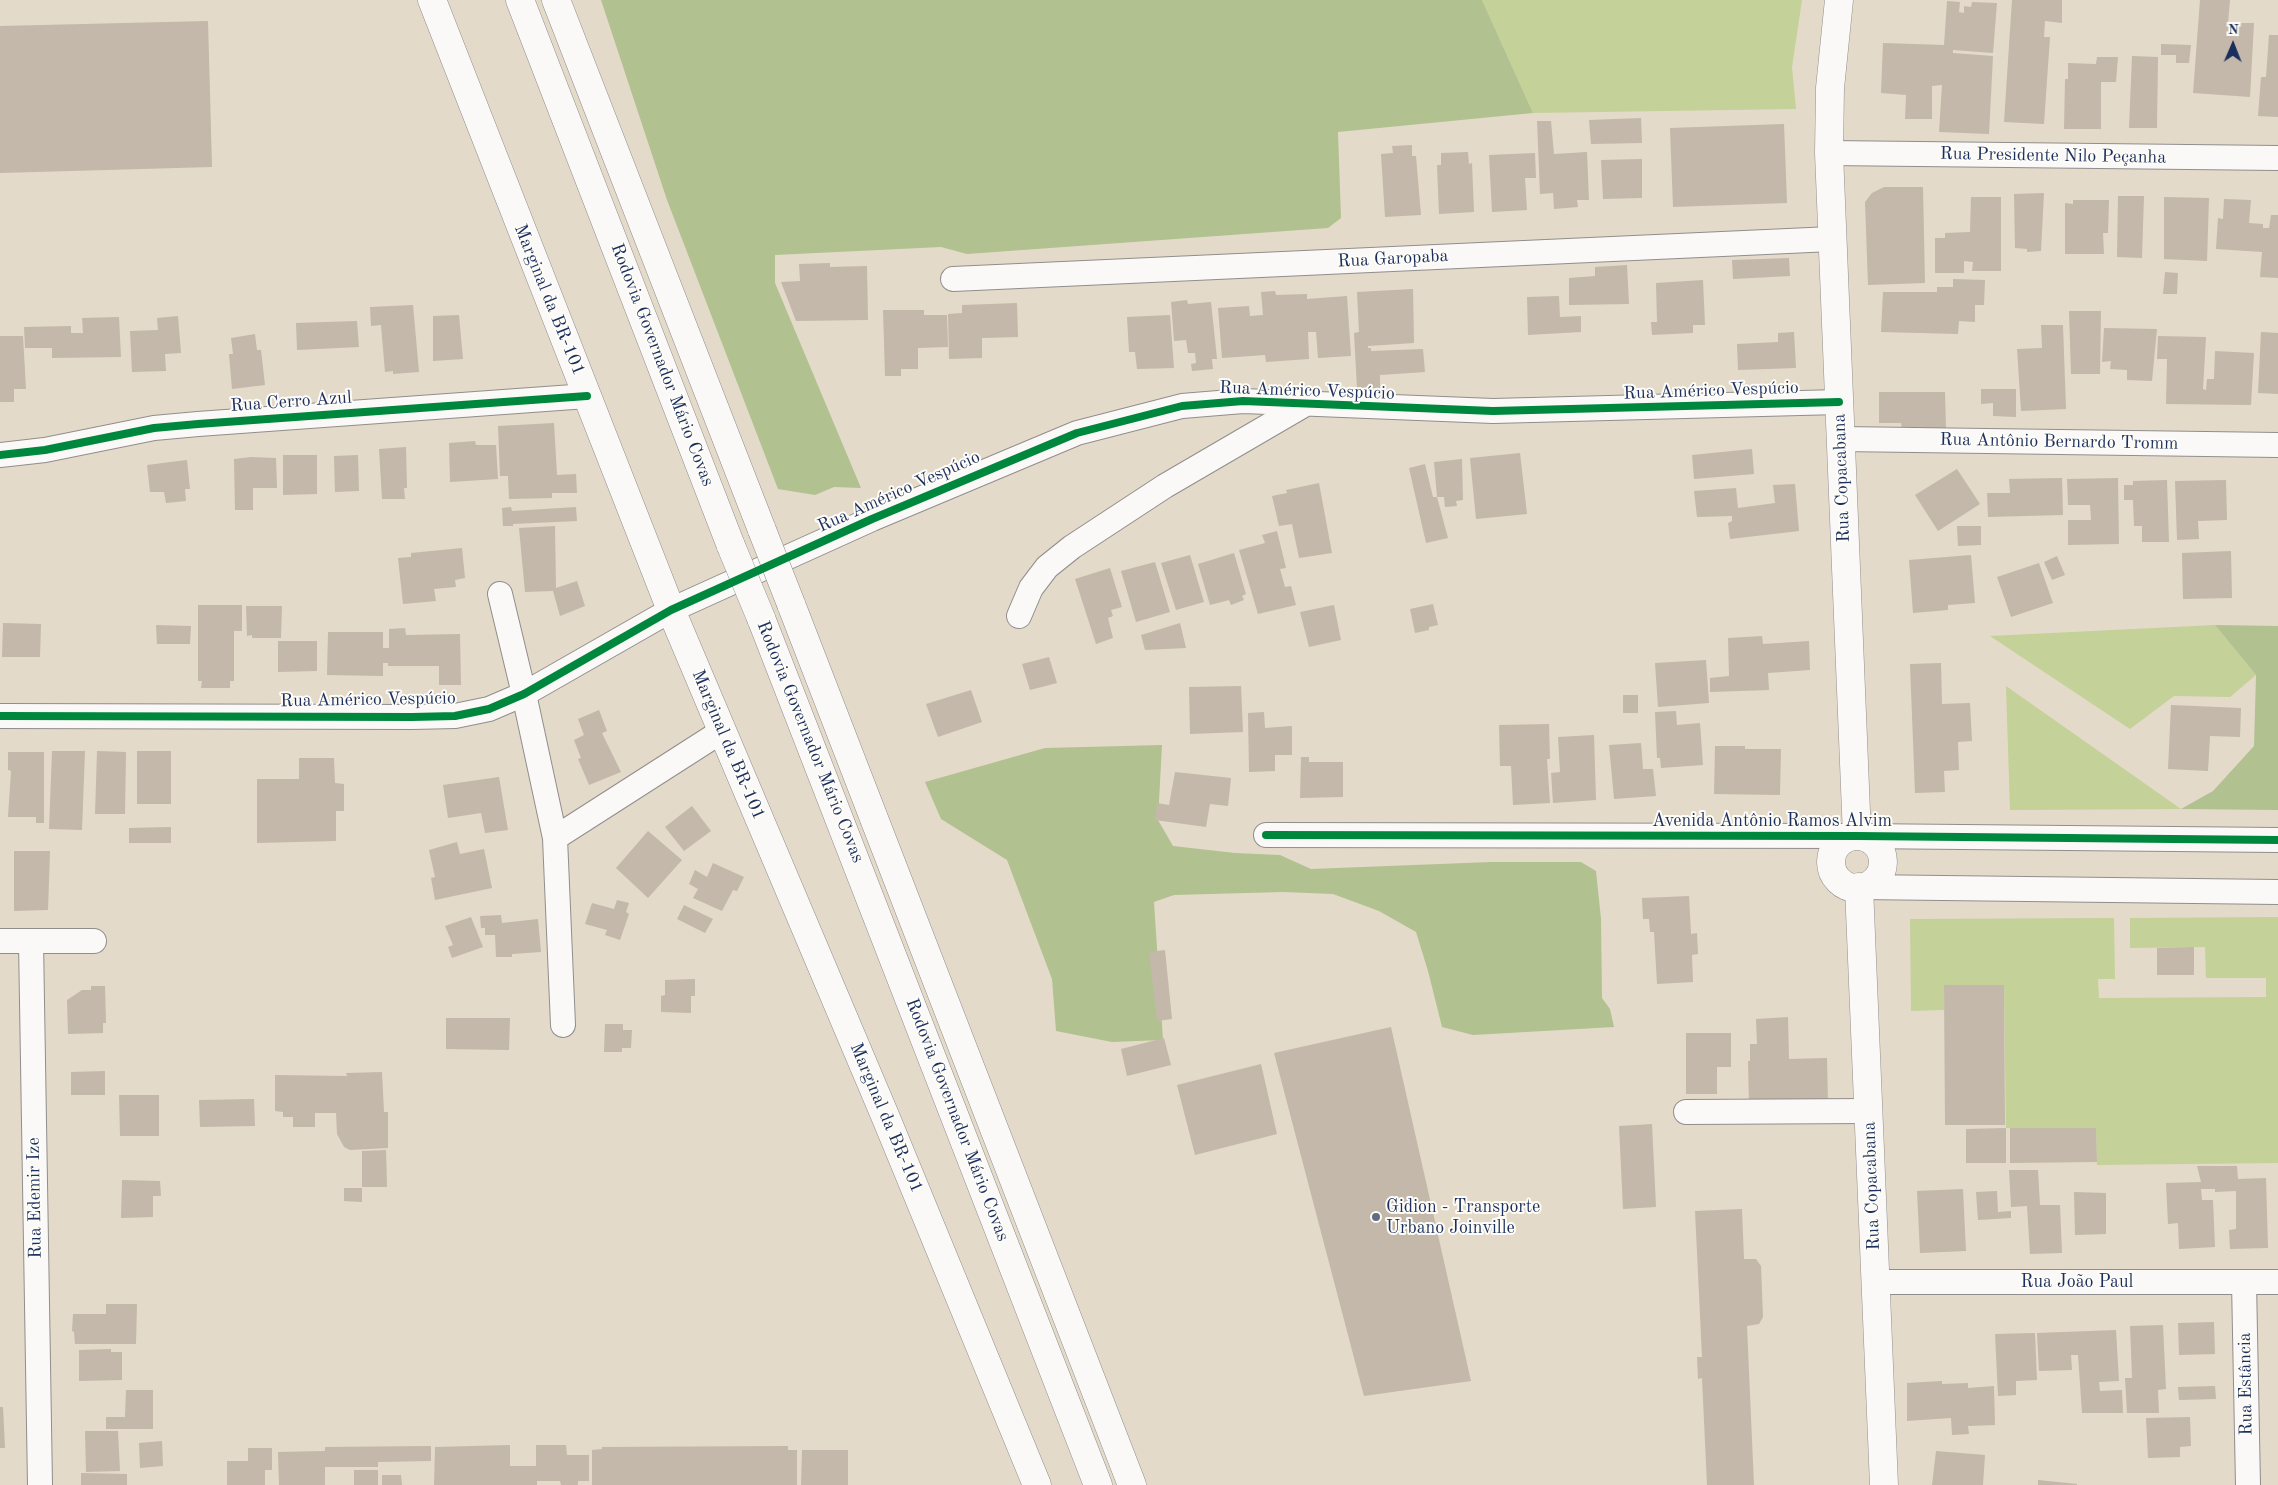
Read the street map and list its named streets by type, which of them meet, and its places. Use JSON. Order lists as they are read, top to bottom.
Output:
{
  "streets": {
    "main road": ["Marginal da BR-101", "Rodovia Governador Mário Covas", "Rua Copacabana"],
    "street": [
      "Rua Presidente Nilo Peçanha",
      "Rua Garopaba",
      "Rua Américo Vespúcio",
      "Rua Cerro Azul",
      "Rua Antônio Bernardo Tromm",
      "Avenida Antônio Ramos Alvim",
      "Rua Edemir Ize",
      "Rua João Paul",
      "Rua Estância"
    ]
  },
  "crossings": [
    ["Rua Presidente Nilo Peçanha", "Rua Copacabana"],
    ["Rua Garopaba", "Rua Copacabana"],
    ["Marginal da BR-101", "Rua Américo Vespúcio"],
    ["Marginal da BR-101", "Rua Cerro Azul"],
    ["Rua Américo Vespúcio", "Rua Copacabana"],
    ["Rua Antônio Bernardo Tromm", "Rua Copacabana"],
    ["Rua Copacabana", "Avenida Antônio Ramos Alvim"],
    ["Rua Copacabana", "Rua João Paul"],
    ["Rua João Paul", "Rua Estância"]
  ],
  "places": ["Gidion - Transporte Urbano Joinville"],
  "north": "top"
}
